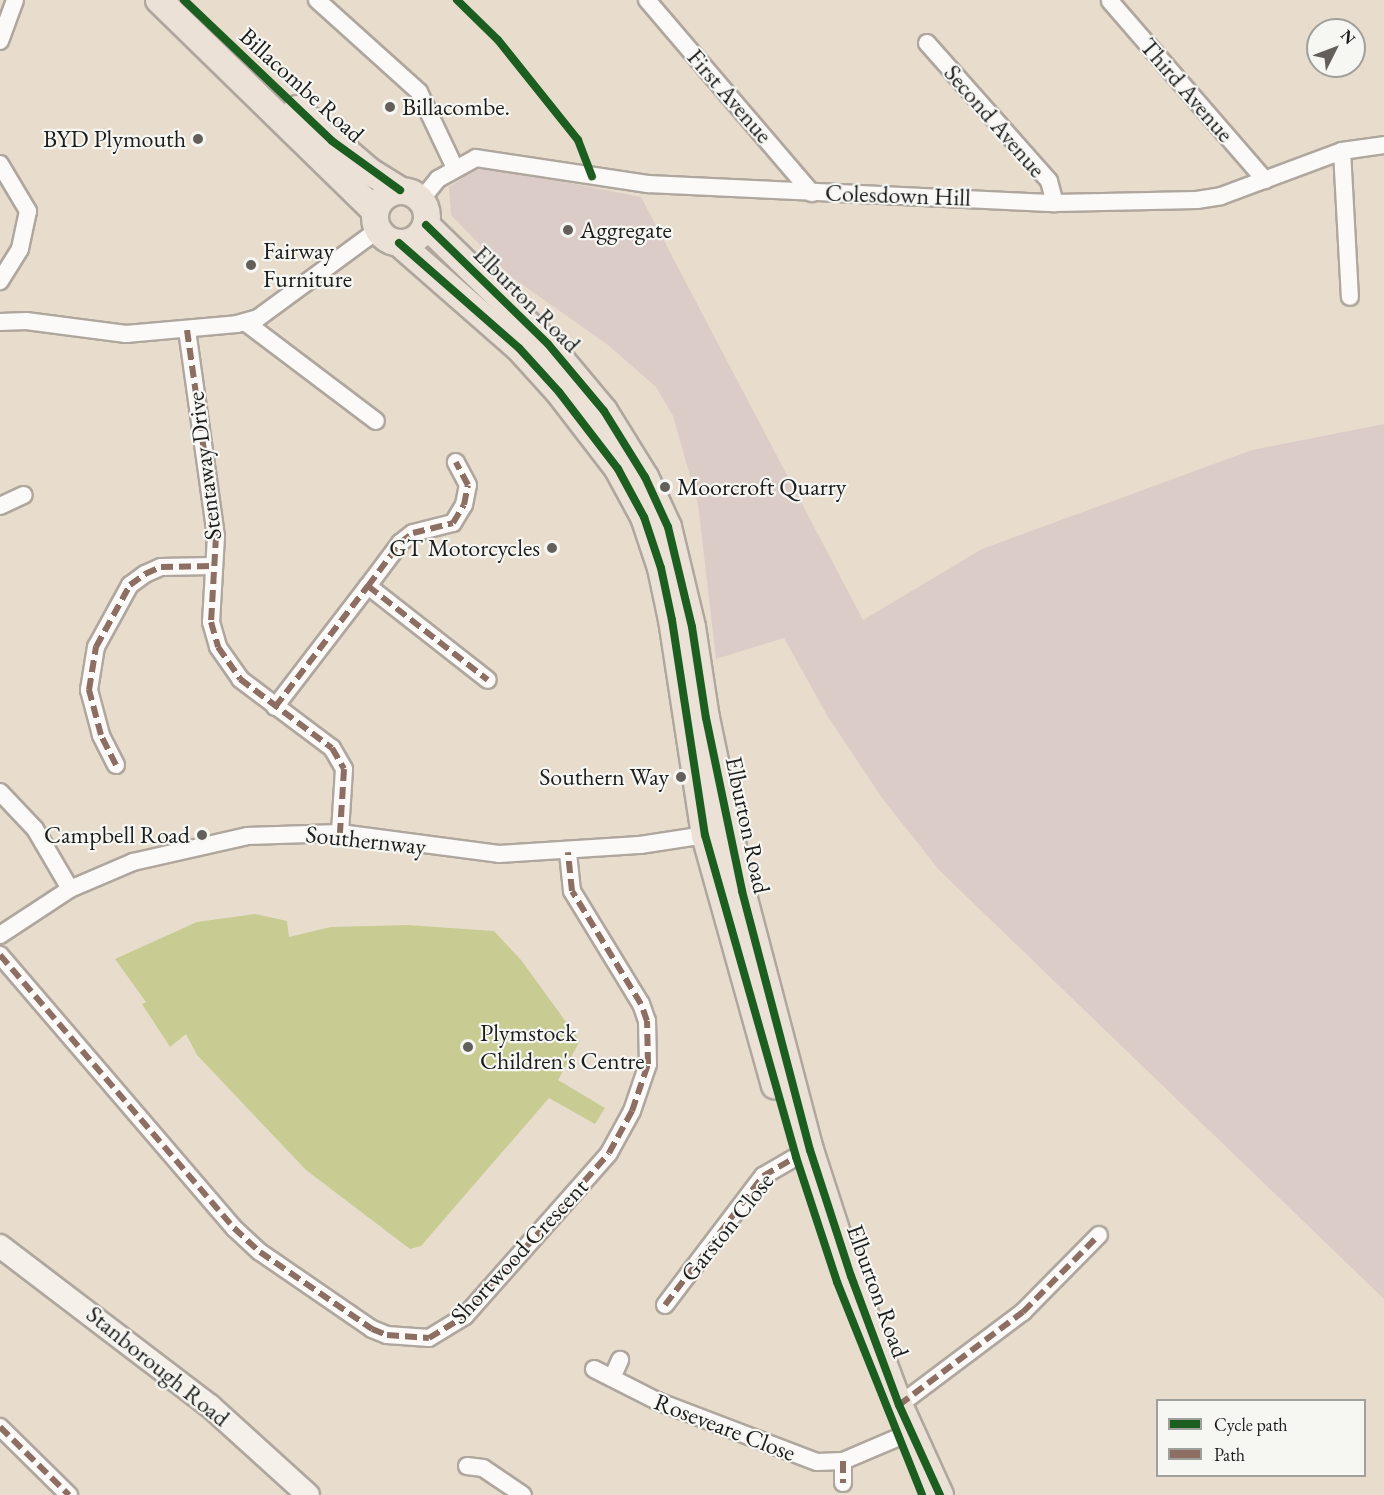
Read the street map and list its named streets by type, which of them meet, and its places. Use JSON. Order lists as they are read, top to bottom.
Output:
{
  "streets": {
    "main road": ["Billacombe Road", "Elburton Road"],
    "street": [
      "Third Avenue",
      "First Avenue",
      "Second Avenue",
      "Colesdown Hill",
      "Stentaway Drive",
      "Southernway",
      "Garston Close",
      "Shortwood Crescent",
      "Stanborough Road",
      "Roseveare Close"
    ]
  },
  "crossings": [
    ["Billacombe Road", "Colesdown Hill"],
    ["Billacombe Road", "Elburton Road"],
    ["Third Avenue", "Colesdown Hill"],
    ["First Avenue", "Colesdown Hill"],
    ["Second Avenue", "Colesdown Hill"],
    ["Elburton Road", "Southernway"],
    ["Elburton Road", "Garston Close"],
    ["Elburton Road", "Roseveare Close"],
    ["Stentaway Drive", "Southernway"],
    ["Southernway", "Shortwood Crescent"]
  ],
  "places": [
    "Billacombe.",
    "BYD Plymouth",
    "Aggregate",
    "Fairway Furniture",
    "Moorcroft Quarry",
    "GT Motorcycles",
    "Southern Way",
    "Campbell Road",
    "Plymstock Children's Centre"
  ],
  "legend": ["Cycle path", "Path"],
  "north": "top right"
}
